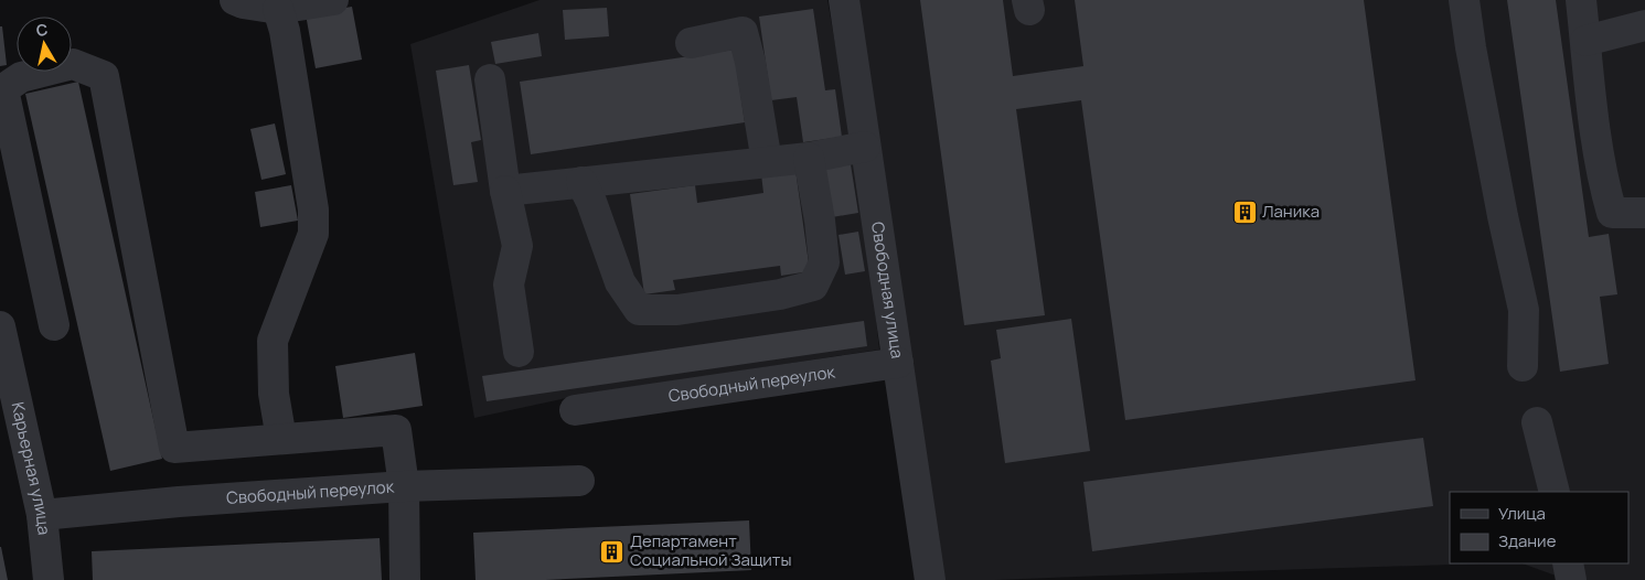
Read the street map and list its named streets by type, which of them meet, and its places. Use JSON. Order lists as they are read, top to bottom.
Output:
{
  "streets": {
    "street": ["Свободная улица", "Свободный переулок", "Карьерная улица"]
  },
  "crossings": [
    ["Свободная улица", "Свободный переулок"],
    ["Свободный переулок", "Карьерная улица"]
  ],
  "places": {
    "building": ["Ланика", "Департамент Социальной Защиты"]
  },
  "legend": ["Улица", "Здание"],
  "north": "top"
}
